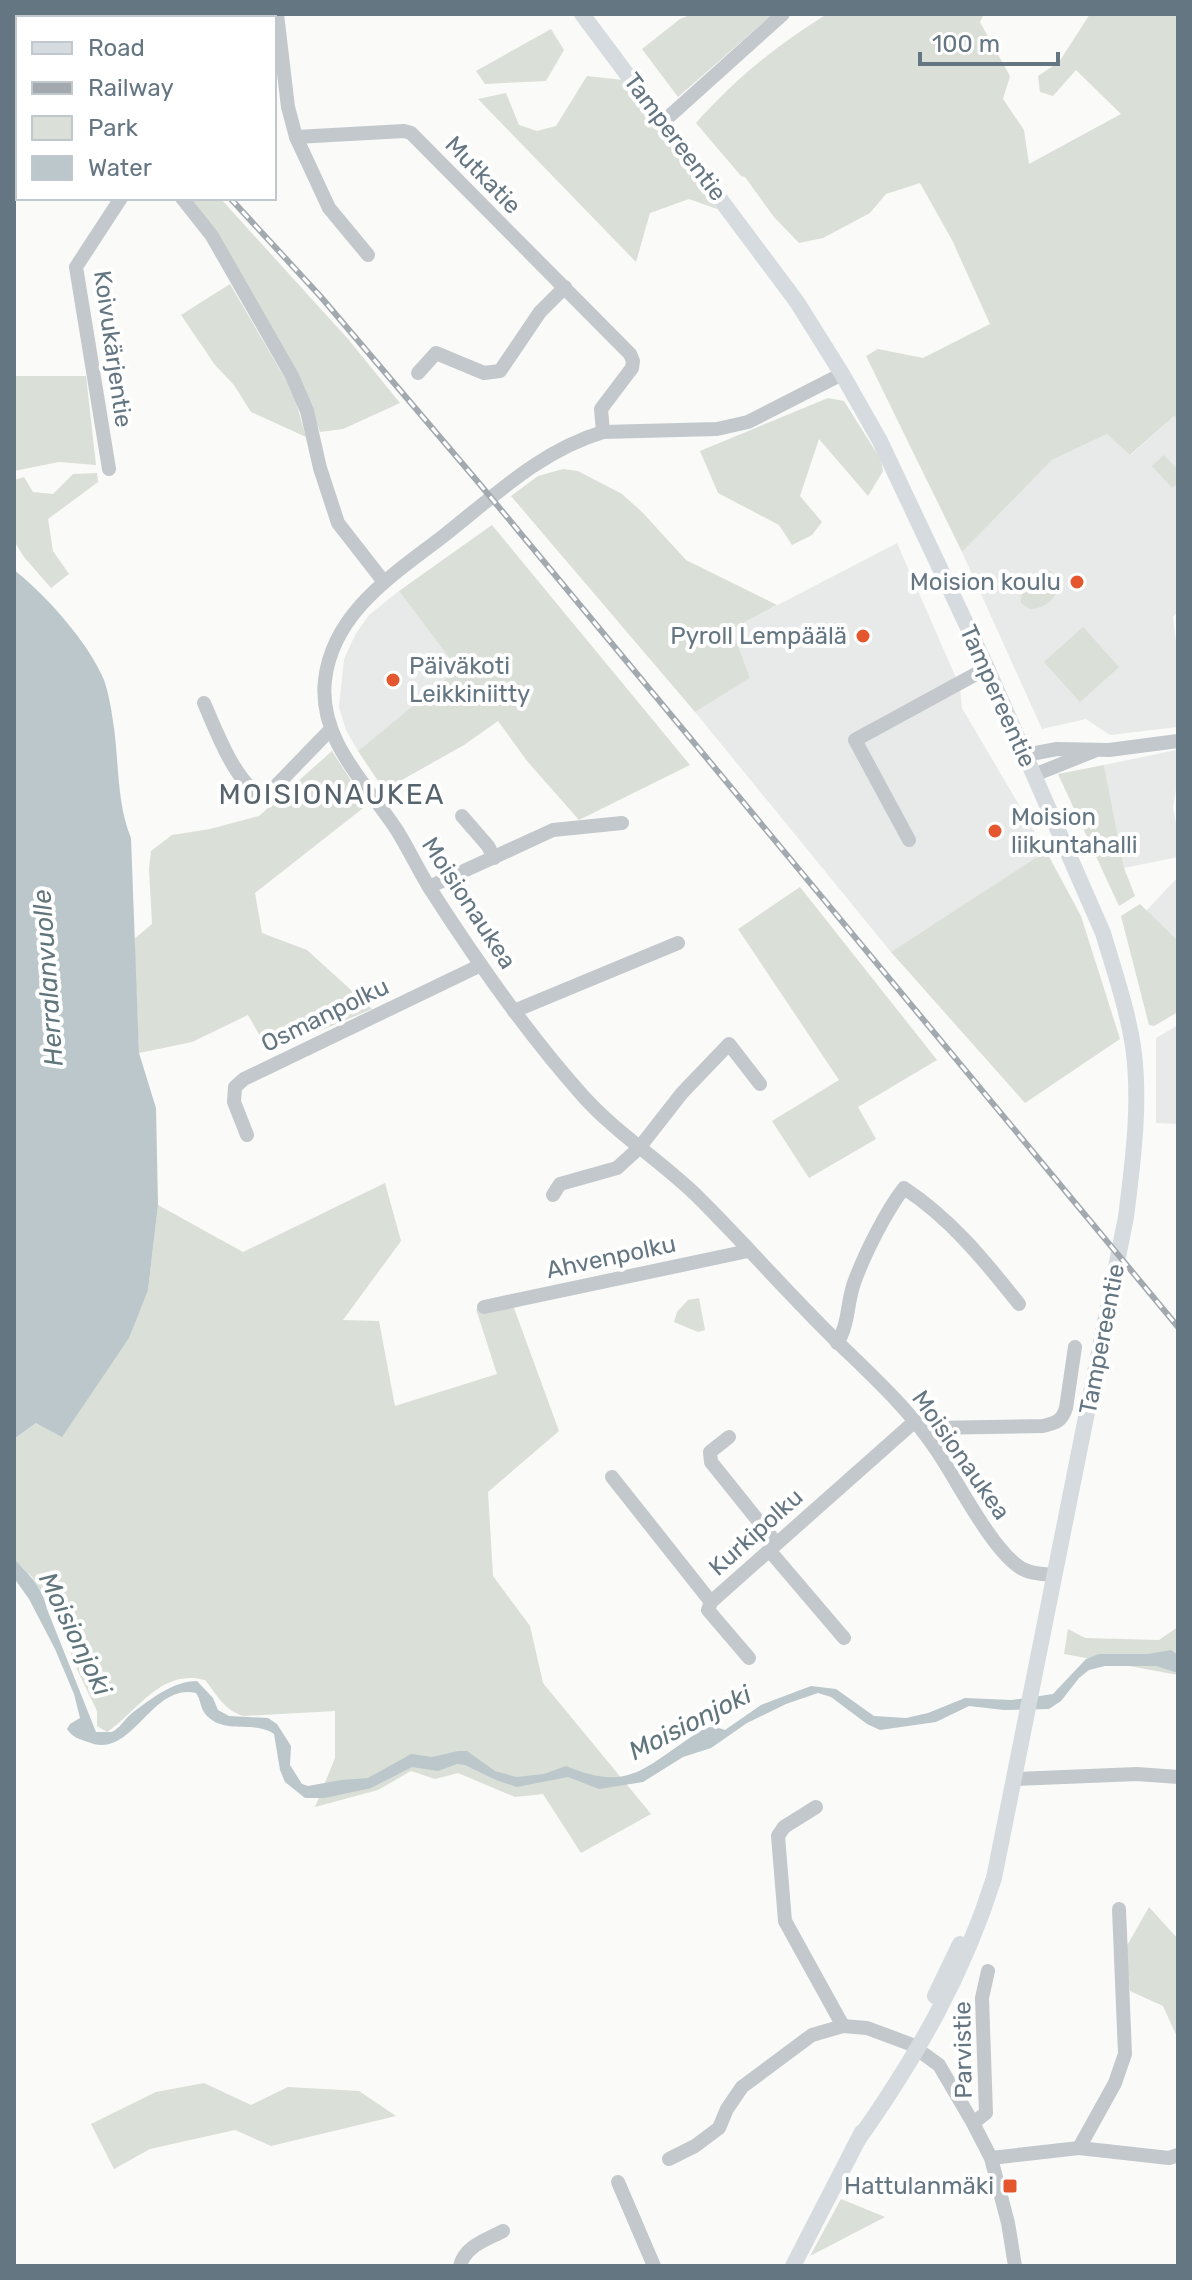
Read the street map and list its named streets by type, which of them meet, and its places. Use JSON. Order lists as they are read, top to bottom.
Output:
{
  "streets": {
    "main road": ["Tampereentie"],
    "street": [
      "Mutkatie",
      "Koivukärjentie",
      "Moisionaukea",
      "Osmanpolku",
      "Ahvenpolku",
      "Kurkipolku",
      "Parvistie"
    ]
  },
  "crossings": [
    ["Tampereentie", "Moisionaukea"],
    ["Mutkatie", "Moisionaukea"],
    ["Moisionaukea", "Osmanpolku"],
    ["Moisionaukea", "Ahvenpolku"],
    ["Moisionaukea", "Kurkipolku"]
  ],
  "districts": ["MOISIONAUKEA"],
  "water": ["Herralanvuolle", "Moisionjoki"],
  "places": {
    "other": [
      "Moision koulu",
      "Pyroll Lempäälä",
      "Päiväkoti Leikkiniitty",
      "Moision liikuntahalli"
    ],
    "transit": ["Hattulanmäki"]
  },
  "legend": [
    "Road",
    "Railway",
    "Park",
    "Water"
  ],
  "scale_bar": "100 m"
}
